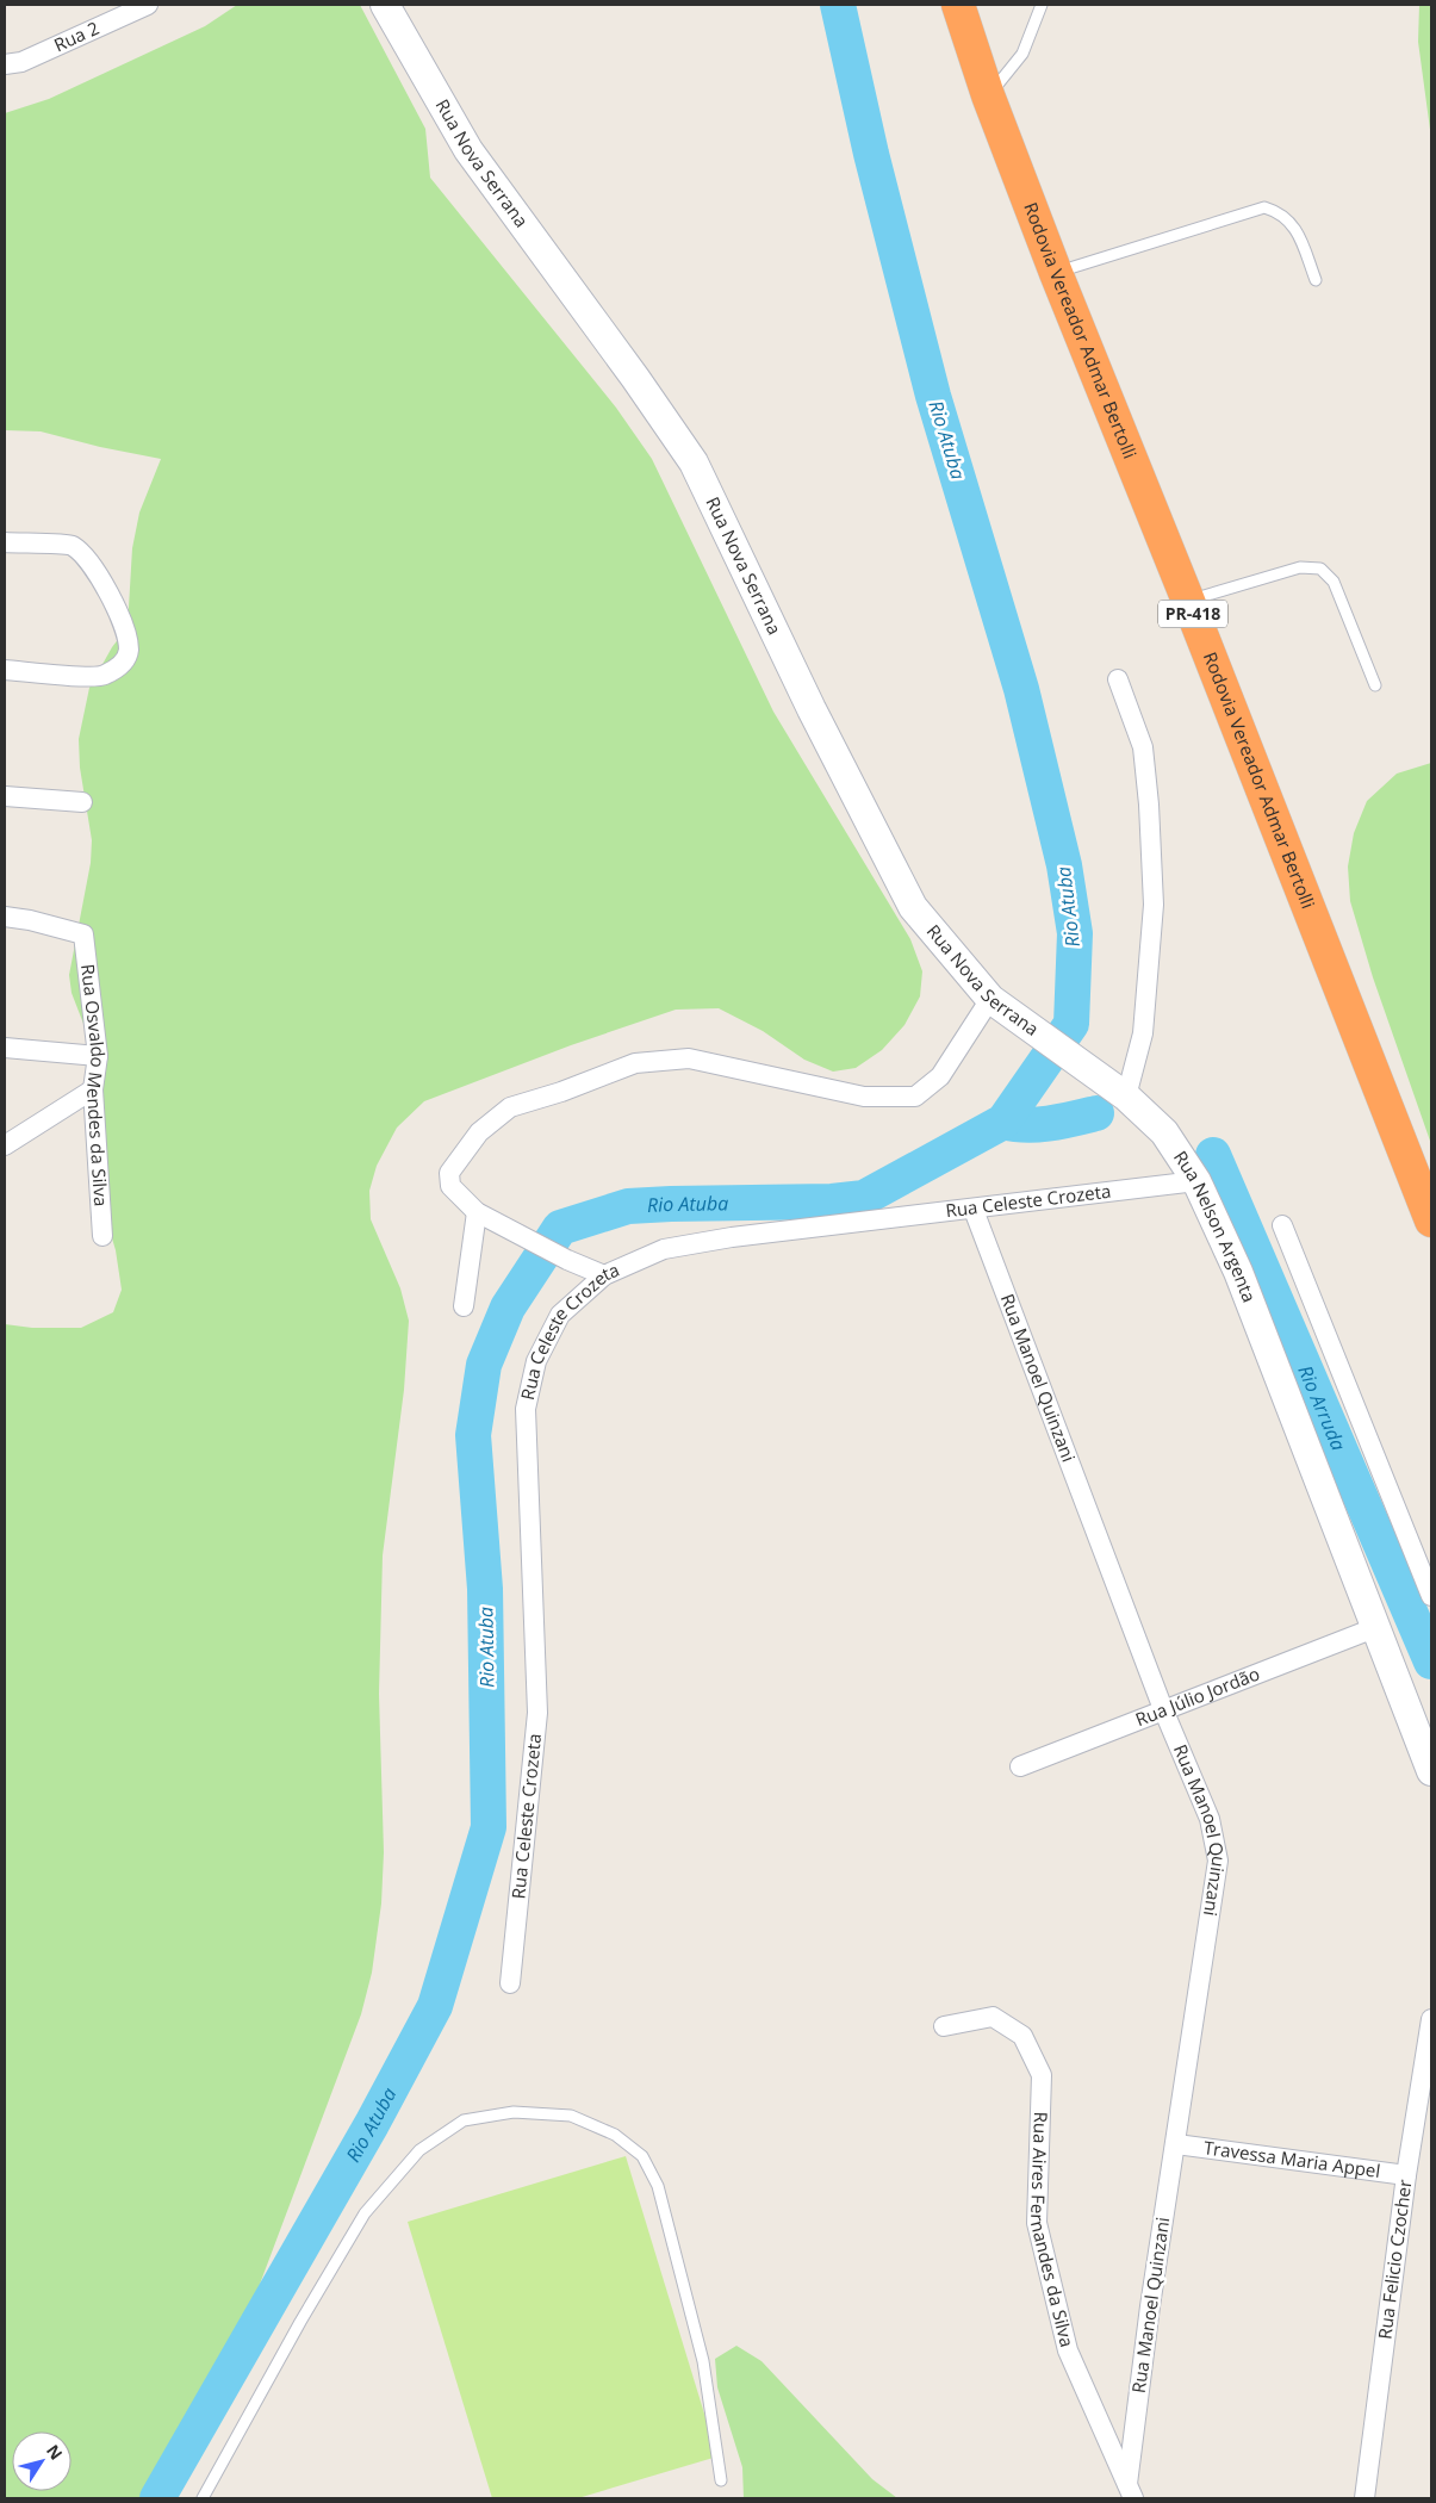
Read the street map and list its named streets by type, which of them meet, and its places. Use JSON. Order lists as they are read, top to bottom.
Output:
{
  "streets": {
    "highway": ["Rodovia Vereador Admar Bertolli", "PR-418"],
    "main road": ["Rua Nova Serrana", "Rua Nelson Argenta"],
    "street": [
      "Rua 2",
      "Rua Osvaldo Mendes da Silva",
      "Rua Celeste Crozeta",
      "Rua Manoel Quinzani",
      "Rua Júlio Jordão",
      "Travessa Maria Appel",
      "Rua Aires Fernandes da Silva",
      "Rua Felicio Czocher"
    ]
  },
  "crossings": [
    ["Rua Nova Serrana", "Rua Nelson Argenta"],
    ["Rua Celeste Crozeta", "Rua Nelson Argenta"],
    ["Rua Celeste Crozeta", "Rua Manoel Quinzani"],
    ["Rua Nelson Argenta", "Rua Júlio Jordão"],
    ["Rua Manoel Quinzani", "Rua Júlio Jordão"],
    ["Rua Manoel Quinzani", "Travessa Maria Appel"],
    ["Rua Manoel Quinzani", "Rua Aires Fernandes da Silva"],
    ["Travessa Maria Appel", "Rua Felicio Czocher"]
  ],
  "water": ["Rio Atuba", "Rio Arruda"],
  "north": "top right"
}
